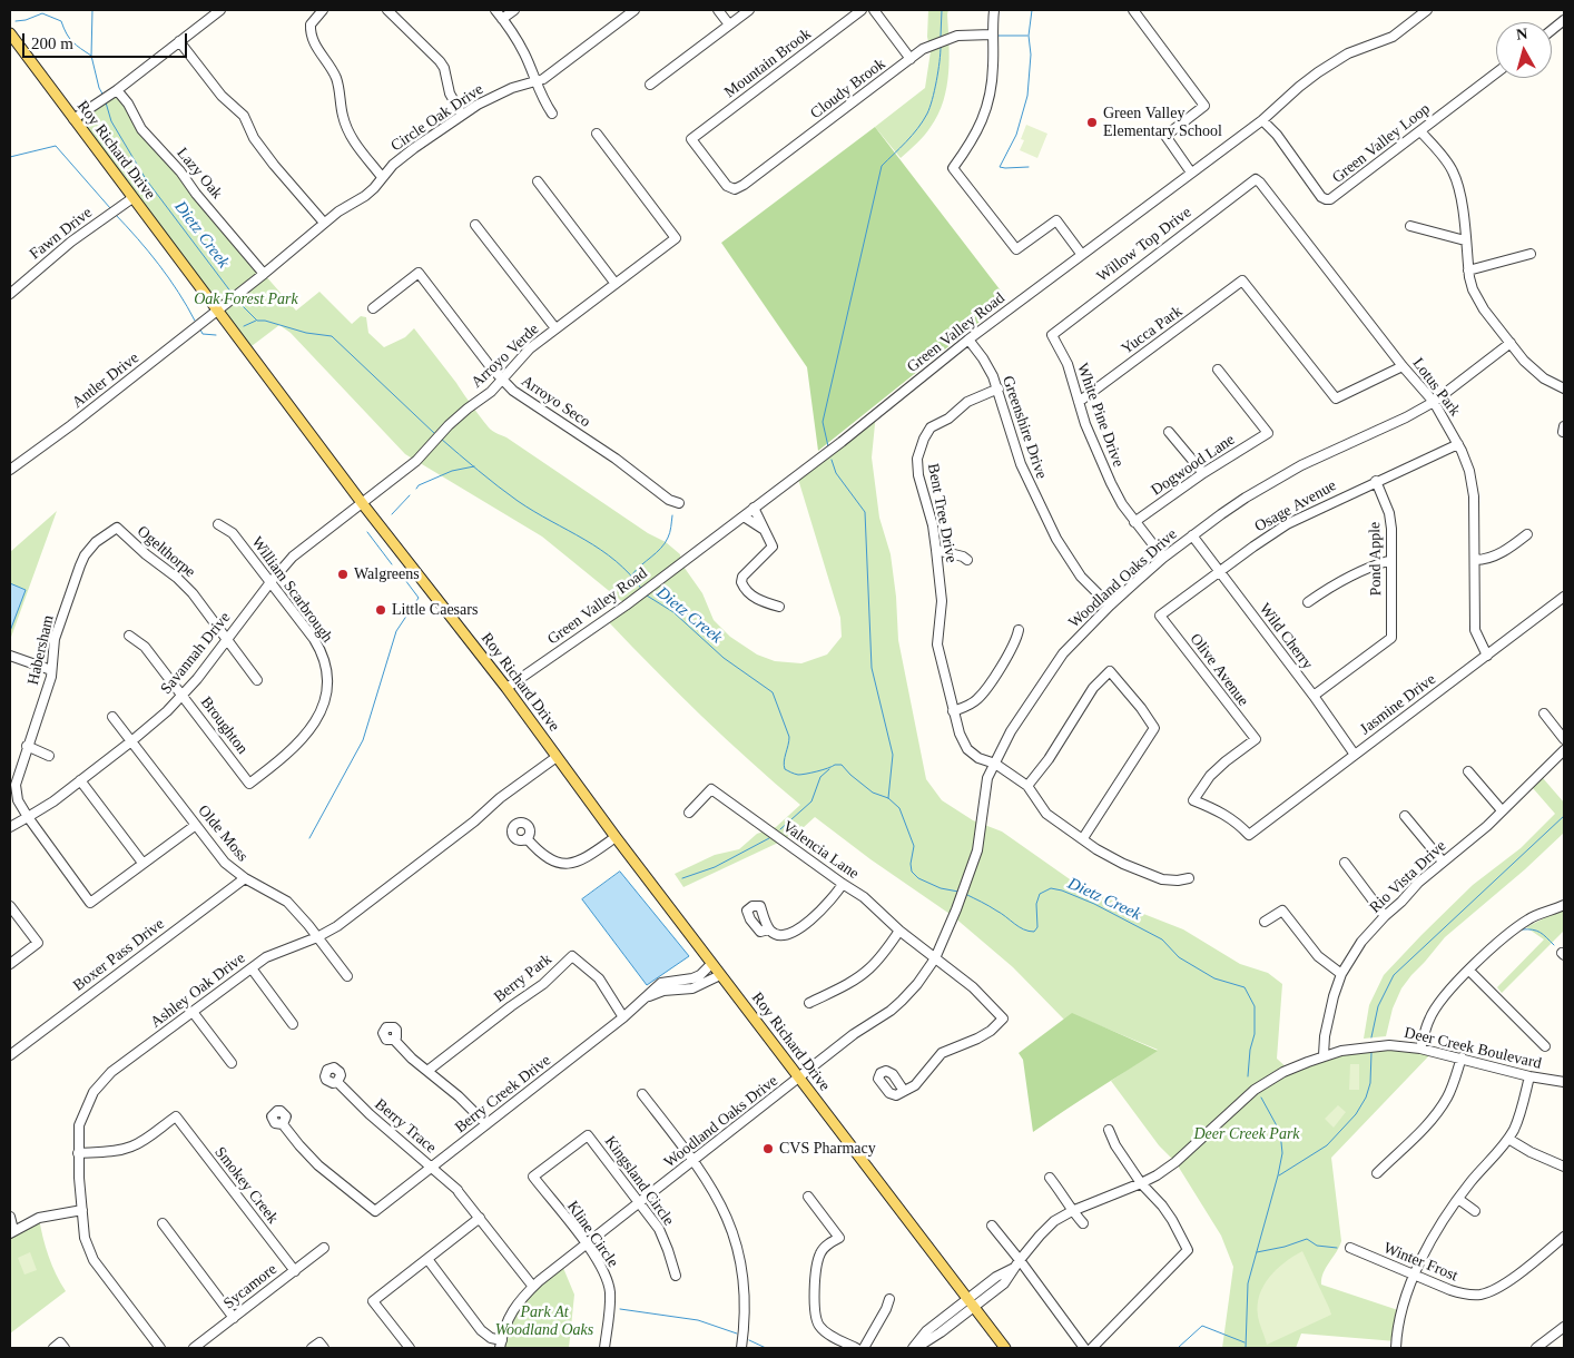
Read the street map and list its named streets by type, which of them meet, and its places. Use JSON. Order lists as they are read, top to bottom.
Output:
{
  "streets": {
    "main road": ["Roy Richard Drive"],
    "street": [
      "Mountain Brook",
      "Cloudy Brook",
      "Circle Oak Drive",
      "Green Valley Loop",
      "Lazy Oak",
      "Fawn Drive",
      "Willow Top Drive",
      "Yucca Park",
      "Green Valley Road",
      "Arroyo Verde",
      "Antler Drive",
      "Lotus Park",
      "Arroyo Seco",
      "White Pine Drive",
      "Greenshire Drive",
      "Dogwood Lane",
      "Osage Avenue",
      "Bent Tree Drive",
      "Ogelthorpe",
      "Pond Apple",
      "Woodland Oaks Drive",
      "William Scarbrough",
      "Wild Cherry",
      "Habersham",
      "Savannah Drive",
      "Olive Avenue",
      "Jasmine Drive",
      "Broughton",
      "Olde Moss",
      "Valencia Lane",
      "Rio Vista Drive",
      "Boxer Pass Drive",
      "Berry Park",
      "Ashley Oak Drive",
      "Deer Creek Boulevard",
      "Berry Creek Drive",
      "Berry Trace",
      "Kingsland Circle",
      "Smokey Creek",
      "Kline Circle",
      "Winter Frost",
      "Sycamore"
    ]
  },
  "crossings": [
    ["Mountain Brook", "Cloudy Brook"],
    ["Circle Oak Drive", "Roy Richard Drive"],
    ["Circle Oak Drive", "Lazy Oak"],
    ["Circle Oak Drive", "Antler Drive"],
    ["Green Valley Loop", "Green Valley Road"],
    ["Roy Richard Drive", "Fawn Drive"],
    ["Roy Richard Drive", "Green Valley Road"],
    ["Roy Richard Drive", "Arroyo Verde"],
    ["Roy Richard Drive", "Antler Drive"],
    ["Roy Richard Drive", "Woodland Oaks Drive"],
    ["Roy Richard Drive", "Savannah Drive"],
    ["Roy Richard Drive", "Ashley Oak Drive"],
    ["Roy Richard Drive", "Deer Creek Boulevard"],
    ["Roy Richard Drive", "Berry Creek Drive"],
    ["Willow Top Drive", "Lotus Park"],
    ["Willow Top Drive", "White Pine Drive"],
    ["Yucca Park", "Lotus Park"],
    ["Yucca Park", "White Pine Drive"],
    ["Green Valley Road", "Greenshire Drive"],
    ["Arroyo Verde", "Arroyo Seco"],
    ["Arroyo Verde", "Savannah Drive"],
    ["Lotus Park", "Osage Avenue"],
    ["Lotus Park", "Woodland Oaks Drive"],
    ["Lotus Park", "Jasmine Drive"],
    ["White Pine Drive", "Dogwood Lane"],
    ["White Pine Drive", "Woodland Oaks Drive"],
    ["Greenshire Drive", "Bent Tree Drive"],
    ["Greenshire Drive", "Woodland Oaks Drive"],
    ["Osage Avenue", "Pond Apple"],
    ["Osage Avenue", "Wild Cherry"],
    ["Osage Avenue", "Olive Avenue"],
    ["Bent Tree Drive", "Woodland Oaks Drive"],
    ["Ogelthorpe", "Habersham"],
    ["Ogelthorpe", "Savannah Drive"],
    ["Pond Apple", "Wild Cherry"],
    ["Woodland Oaks Drive", "Wild Cherry"],
    ["Woodland Oaks Drive", "Valencia Lane"],
    ["Woodland Oaks Drive", "Berry Trace"],
    ["Woodland Oaks Drive", "Kingsland Circle"],
    ["Woodland Oaks Drive", "Kline Circle"],
    ["William Scarbrough", "Savannah Drive"],
    ["William Scarbrough", "Broughton"],
    ["Wild Cherry", "Jasmine Drive"],
    ["Habersham", "Savannah Drive"],
    ["Savannah Drive", "Broughton"],
    ["Savannah Drive", "Olde Moss"],
    ["Olive Avenue", "Jasmine Drive"],
    ["Olde Moss", "Boxer Pass Drive"],
    ["Olde Moss", "Ashley Oak Drive"],
    ["Rio Vista Drive", "Deer Creek Boulevard"],
    ["Berry Park", "Berry Creek Drive"],
    ["Ashley Oak Drive", "Smokey Creek"],
    ["Berry Creek Drive", "Berry Trace"],
    ["Kingsland Circle", "Kline Circle"],
    ["Smokey Creek", "Sycamore"]
  ],
  "water": ["Dietz Creek"],
  "parks": ["Oak Forest Park", "Deer Creek Park", "Park At Woodland Oaks"],
  "places": [
    "Green Valley Elementary School",
    "Walgreens",
    "Little Caesars",
    "CVS Pharmacy"
  ],
  "scale_bar": "200 m",
  "north": "top"
}
